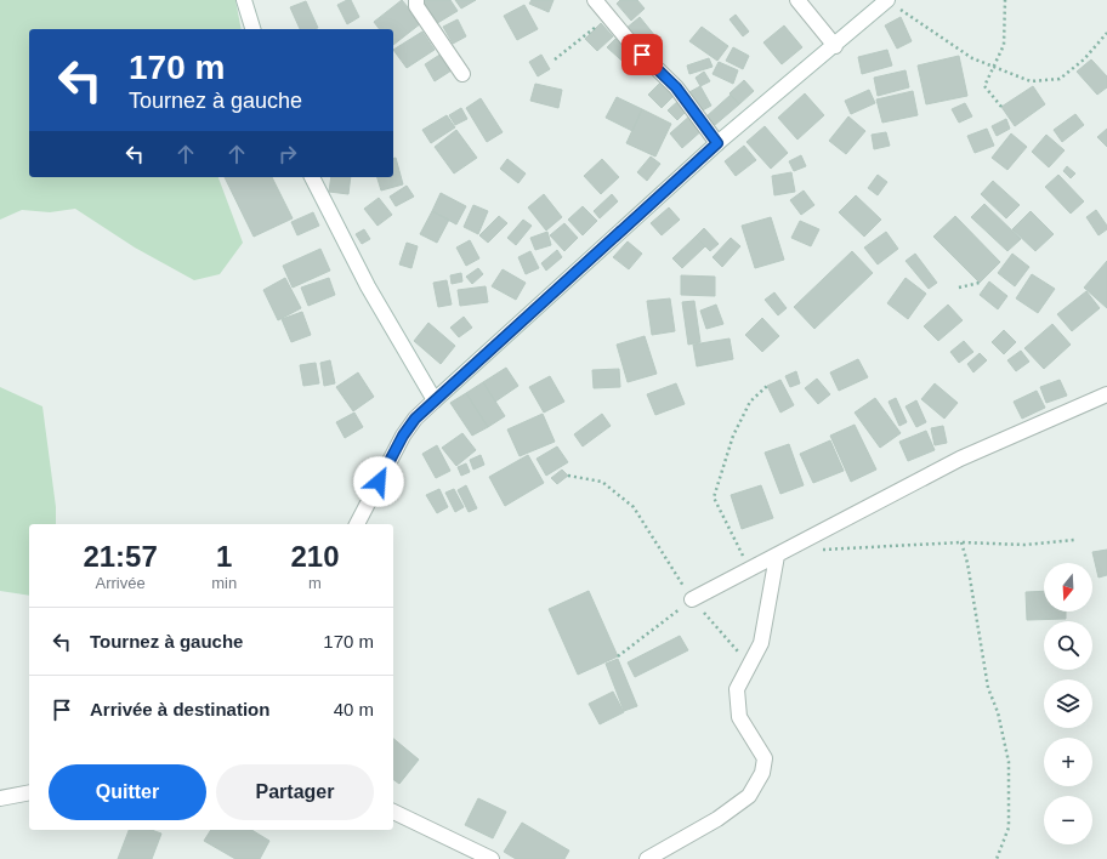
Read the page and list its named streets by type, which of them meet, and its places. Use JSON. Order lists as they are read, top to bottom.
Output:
{
  "north": "bottom",
  "page": {
    "turn": ["170 m", "Tournez à gauche"],
    "eta": [
      "21:57",
      "Arrivée",
      "1",
      "min",
      "210",
      "m"
    ],
    "map_buttons": ["+", "−"],
    "list": [
      {
        "name": "Tournez à gauche",
        "value": "170 m"
      },
      {
        "name": "Arrivée à destination",
        "value": "40 m"
      }
    ],
    "buttons": ["Quitter", "Partager"]
  }
}
